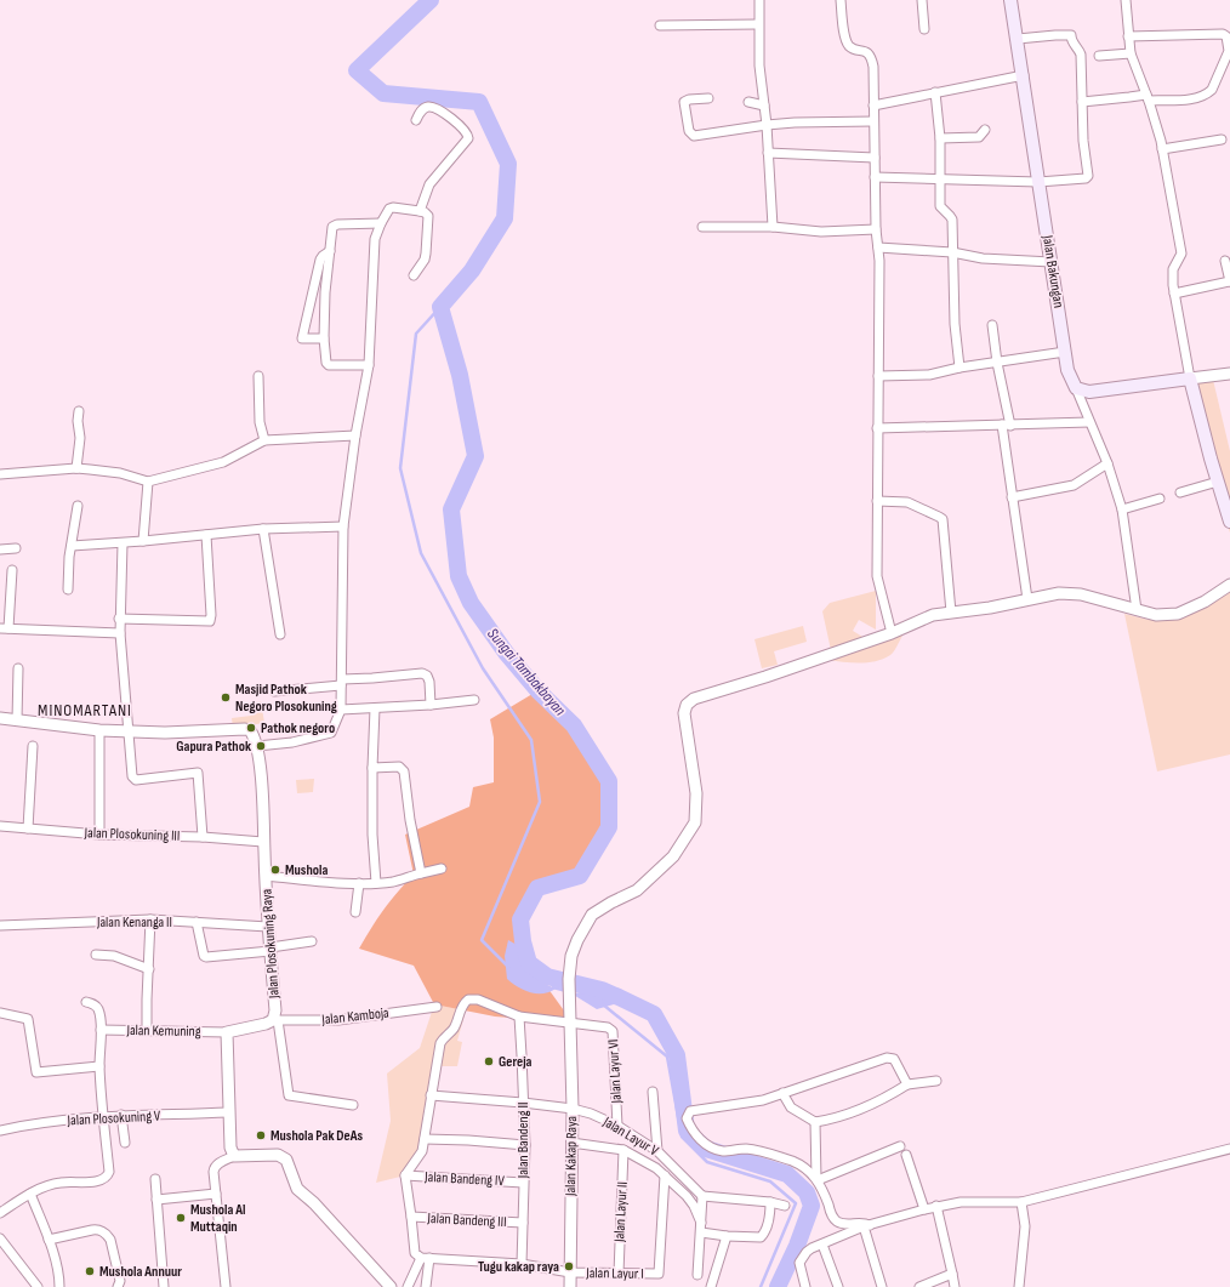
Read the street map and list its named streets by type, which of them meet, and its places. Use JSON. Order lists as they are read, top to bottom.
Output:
{
  "streets": {
    "main road": ["Jalan Bakungan"],
    "street": [
      "Jalan Plosokuning III",
      "Jalan Kenanga II",
      "Jalan Plosokuning Raya",
      "Jalan Kamboja",
      "Jalan Kemuning",
      "Jalan Layur VI",
      "Jalan Plosokuning V",
      "Jalan Layur V",
      "Jalan Bandeng II",
      "Jalan Kakap Raya",
      "Jalan Bandeng IV",
      "Jalan Layur II",
      "Jalan Bandeng III",
      "Jalan Layur I"
    ]
  },
  "crossings": [
    ["Jalan Plosokuning III", "Jalan Plosokuning Raya"],
    ["Jalan Kenanga II", "Jalan Plosokuning Raya"],
    ["Jalan Plosokuning Raya", "Jalan Kamboja"],
    ["Jalan Plosokuning Raya", "Jalan Kemuning"],
    ["Jalan Layur VI", "Jalan Layur V"],
    ["Jalan Layur VI", "Jalan Kakap Raya"],
    ["Jalan Layur V", "Jalan Bandeng II"],
    ["Jalan Layur V", "Jalan Kakap Raya"],
    ["Jalan Bandeng II", "Jalan Bandeng IV"],
    ["Jalan Bandeng II", "Jalan Bandeng III"],
    ["Jalan Kakap Raya", "Jalan Layur I"],
    ["Jalan Layur II", "Jalan Layur I"]
  ],
  "districts": ["MINOMARTANI"],
  "water": ["Sungai Tambakbayan"],
  "places": [
    "Masjid Pathok Negoro Plosokuning",
    "Pathok negoro",
    "Gapura Pathok",
    "Mushola",
    "Gereja",
    "Mushola Pak DeAs",
    "Mushola Al Muttaqin",
    "Tugu kakap raya",
    "Mushola Annuur"
  ]
}
